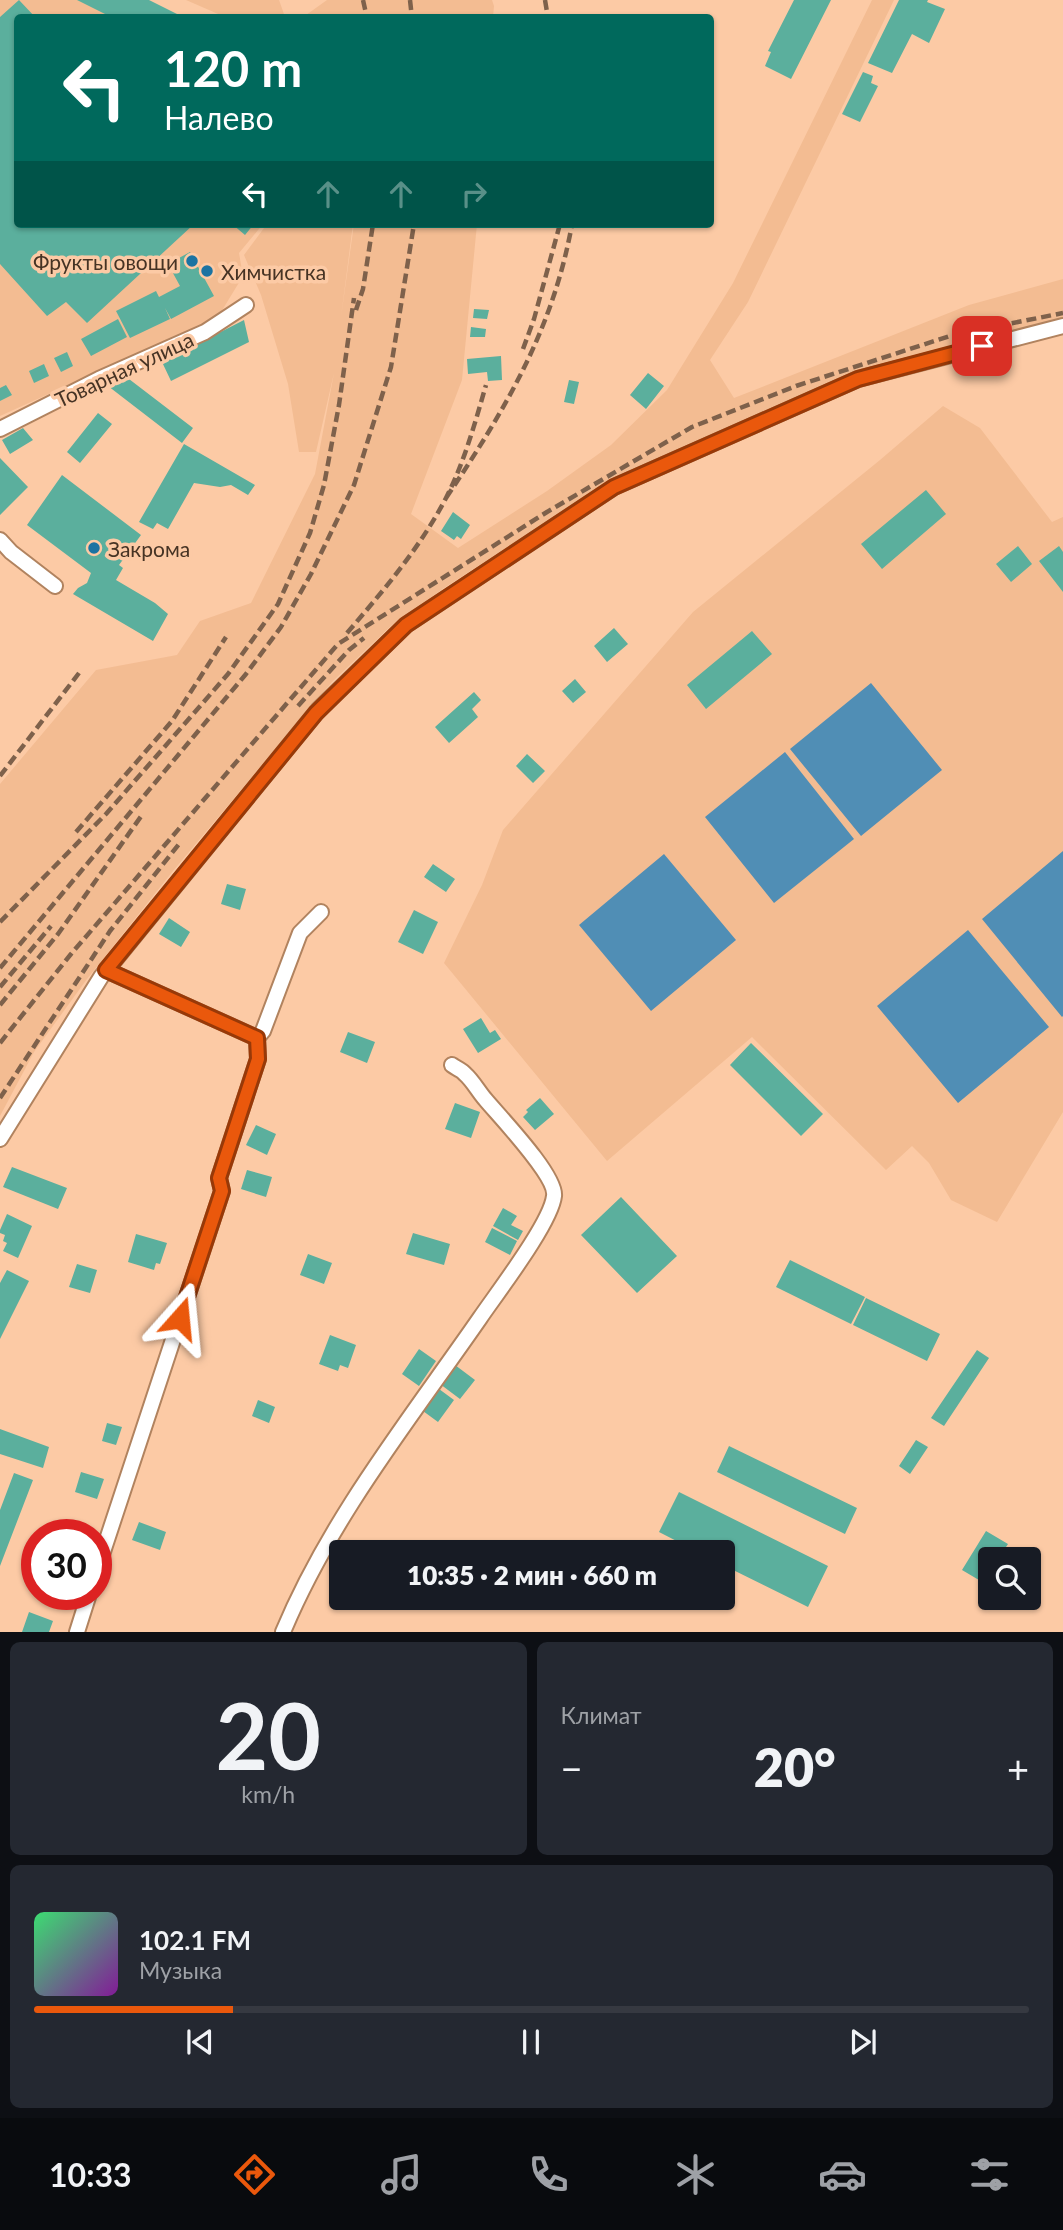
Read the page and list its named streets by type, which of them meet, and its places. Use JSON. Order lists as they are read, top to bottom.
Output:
{
  "streets": {
    "street": ["Товарная улица"]
  },
  "places": ["Фрукты овощи", "Химчистка", "Закрома"],
  "page": {
    "turn": ["120 m", "Налево"],
    "limit": "30",
    "trip": "10:35 · 2 мин · 660 m",
    "tile": [
      ["20", "km/h"],
      "Климат"
    ],
    "heat": ["−", "20°", "+"],
    "song": ["102.1 FM", "Музыка"],
    "tabs": "10:33"
  }
}
